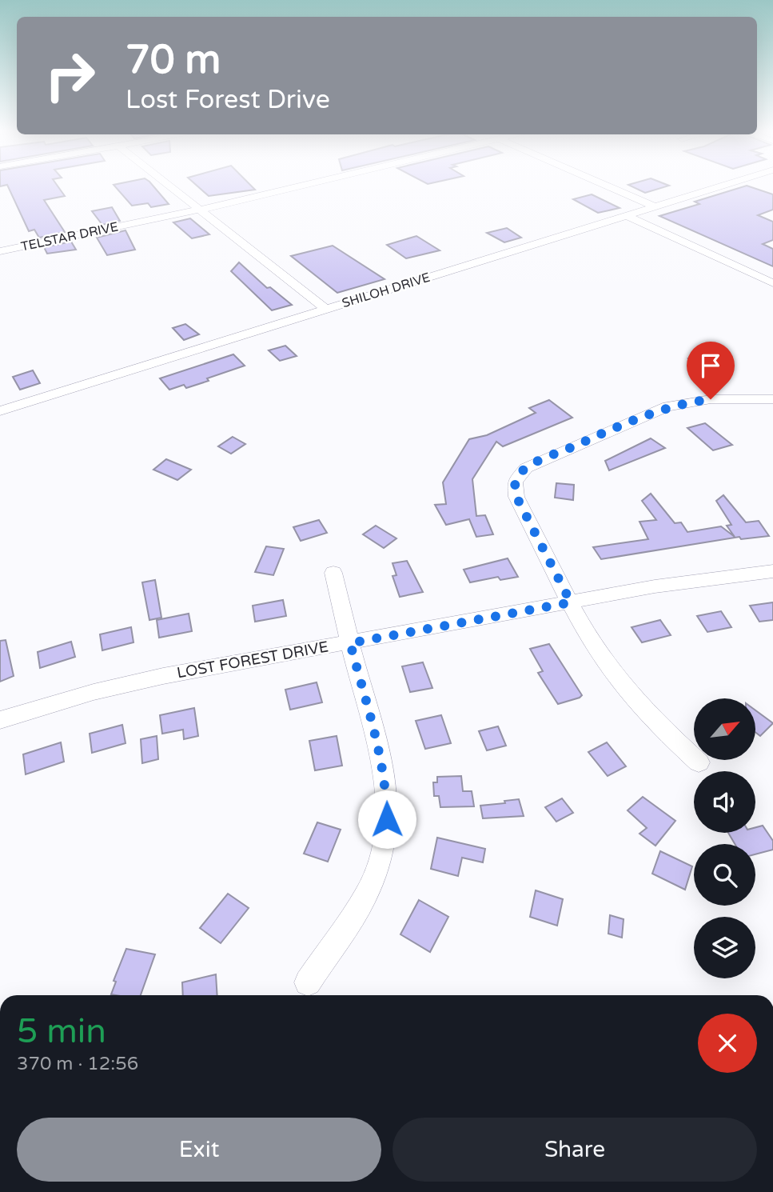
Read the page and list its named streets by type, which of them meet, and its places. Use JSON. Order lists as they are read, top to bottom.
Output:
{
  "streets": {
    "street": ["TELSTAR DRIVE", "SHILOH DRIVE", "LOST FOREST DRIVE"]
  },
  "north": "top right",
  "page": {
    "turn": ["70 m", "Lost Forest Drive"],
    "heading": ["5 min", "370 m · 12:56"],
    "buttons": ["Exit", "Share"]
  }
}
